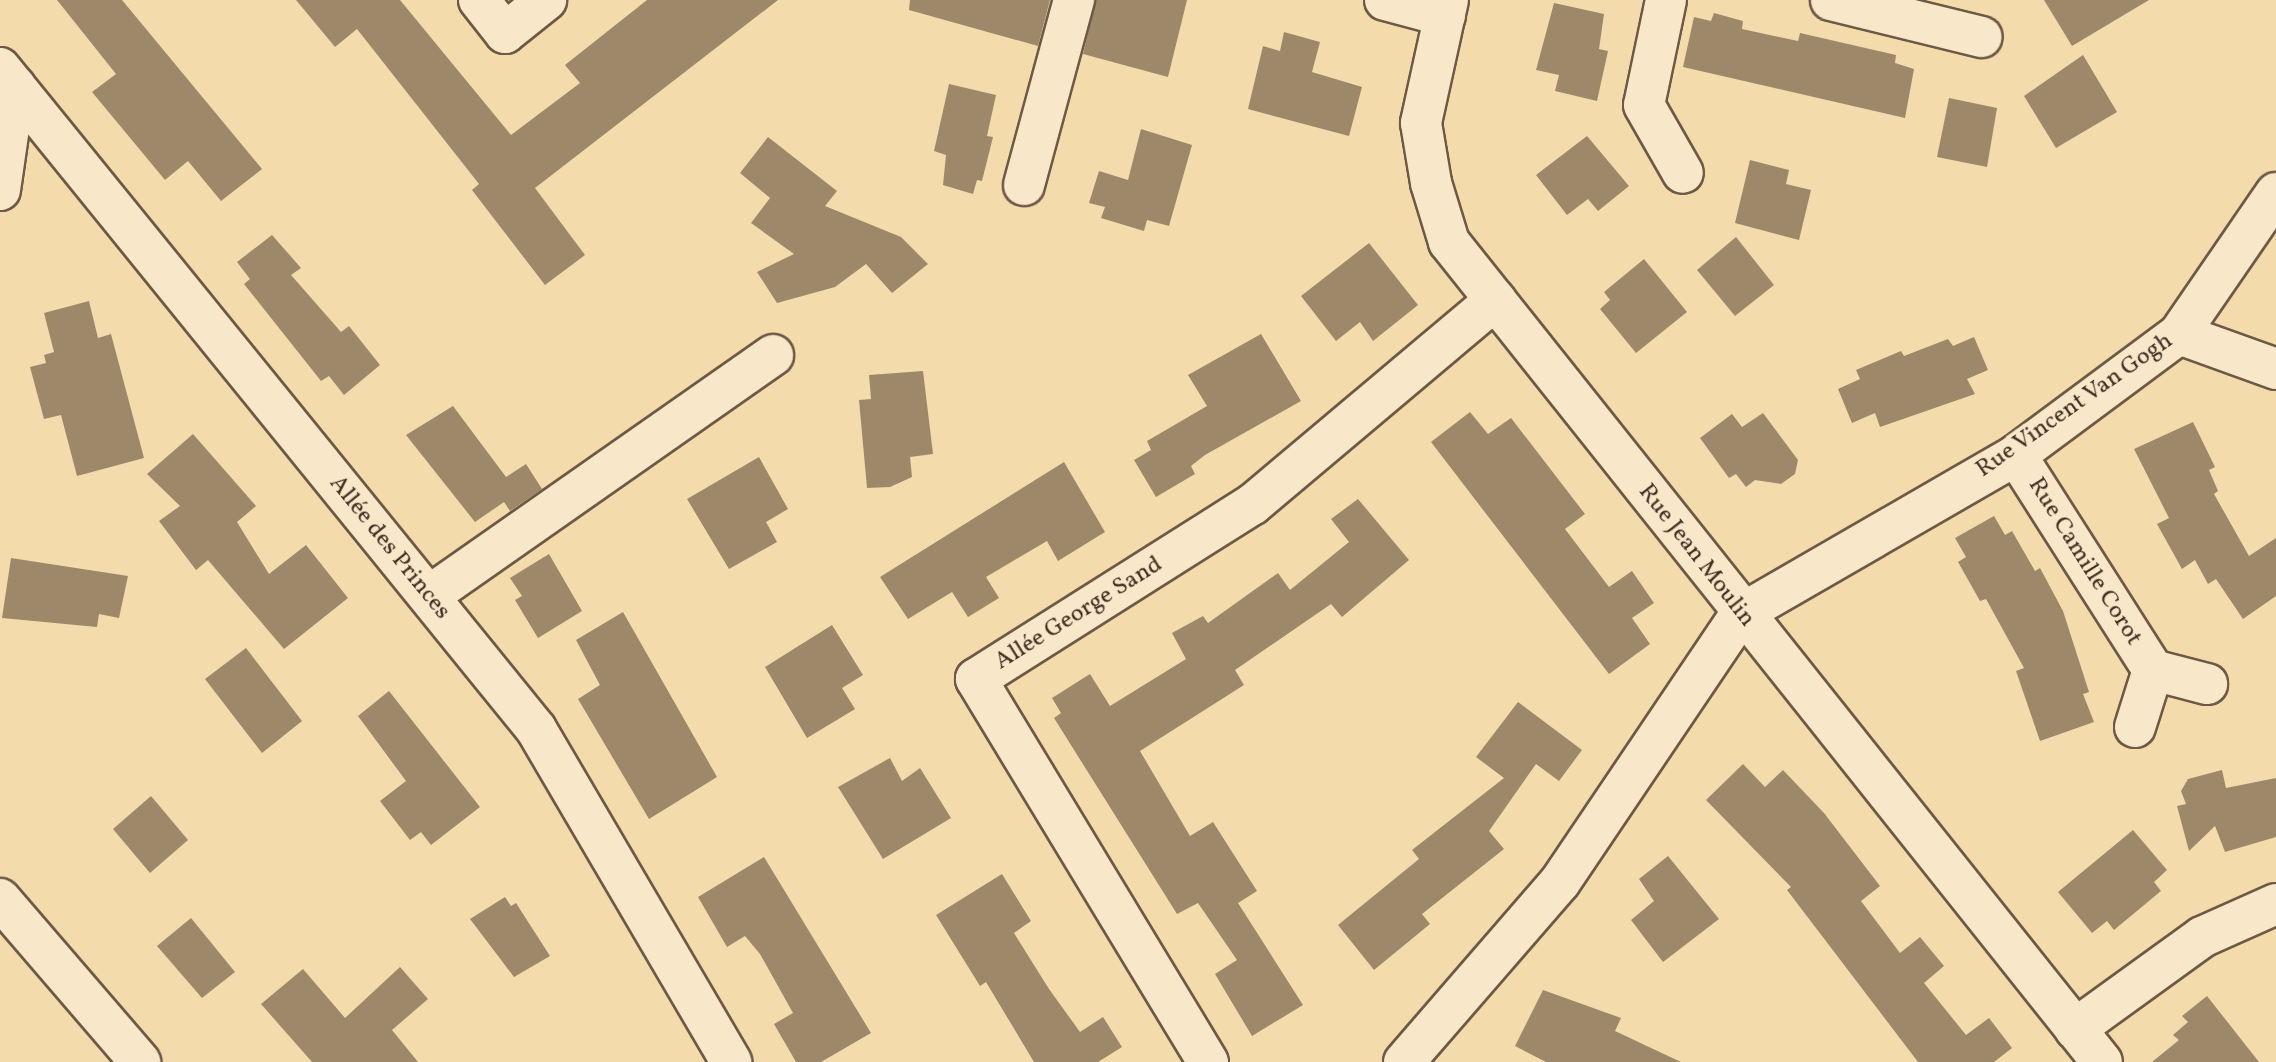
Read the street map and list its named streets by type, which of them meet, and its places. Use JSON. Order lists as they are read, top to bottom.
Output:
{
  "streets": {
    "street": [
      "Rue Vincent Van Gogh",
      "Allée des Princes",
      "Rue Jean Moulin",
      "Rue Camille Corot",
      "Allée George Sand"
    ]
  },
  "crossings": [
    ["Rue Vincent Van Gogh", "Rue Jean Moulin"],
    ["Rue Vincent Van Gogh", "Rue Camille Corot"],
    ["Rue Jean Moulin", "Allée George Sand"]
  ]
}
